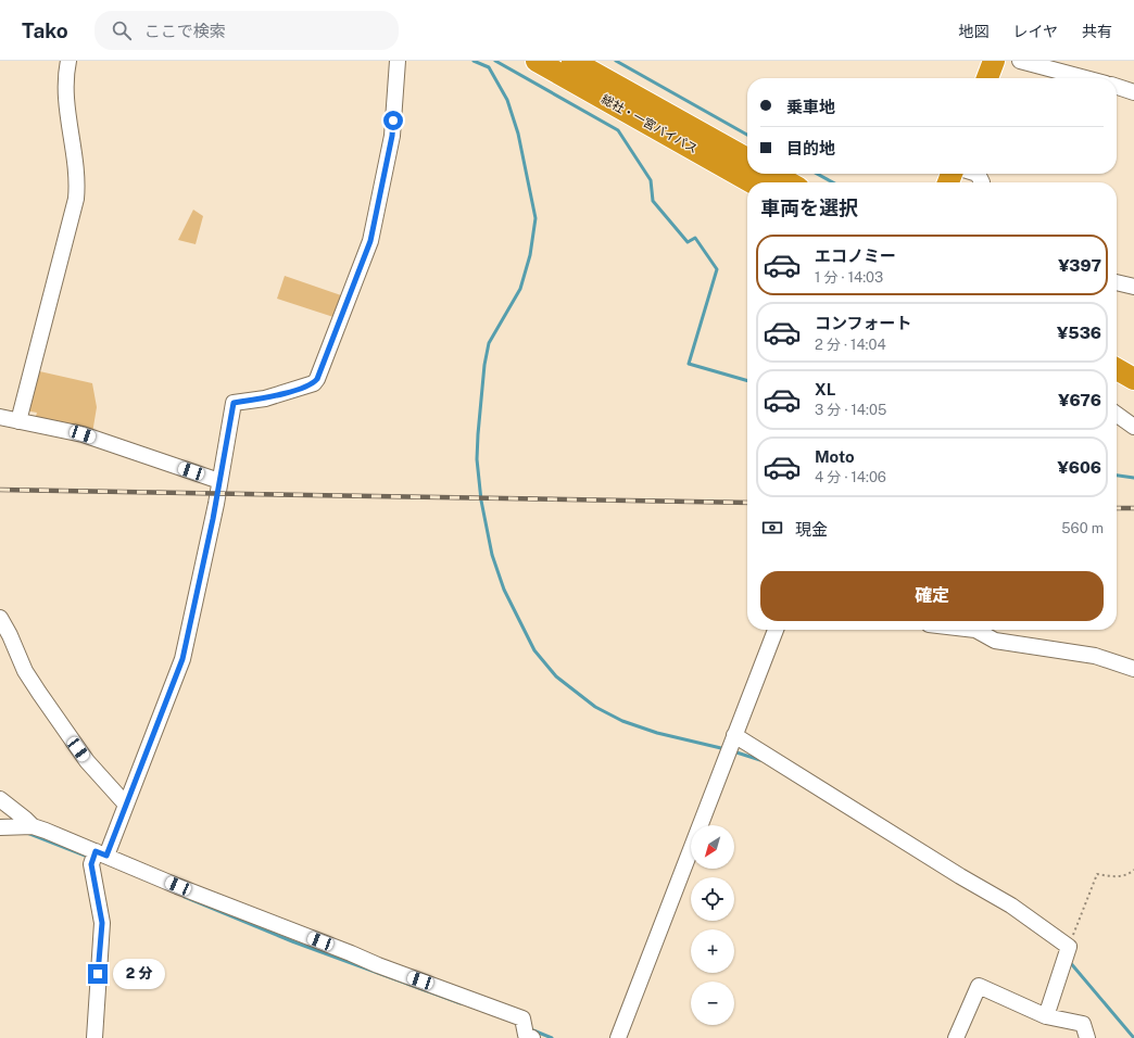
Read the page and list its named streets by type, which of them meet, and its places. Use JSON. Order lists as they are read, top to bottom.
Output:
{
  "streets": {
    "highway": ["総社・一宮バイパス"]
  },
  "north": "bottom left",
  "page": {
    "header": "Tako",
    "search": "ここで検索",
    "nav": ["地図", "レイヤ", "共有"],
    "banner": ["乗車地", "目的地"],
    "heading": "車両を選択",
    "list": [
      {
        "name": "エコノミー",
        "note": "1 分 · 14:03",
        "value": "¥397"
      },
      {
        "name": "コンフォート",
        "note": "2 分 · 14:04",
        "value": "¥536"
      },
      {
        "name": "XL",
        "note": "3 分 · 14:05",
        "value": "¥676"
      },
      {
        "name": "Moto",
        "note": "4 分 · 14:06",
        "value": "¥606"
      }
    ],
    "pay": ["現金", "560 m"],
    "buttons": "確定",
    "map_buttons": ["+", "−"],
    "bubble": "2 分"
  }
}
